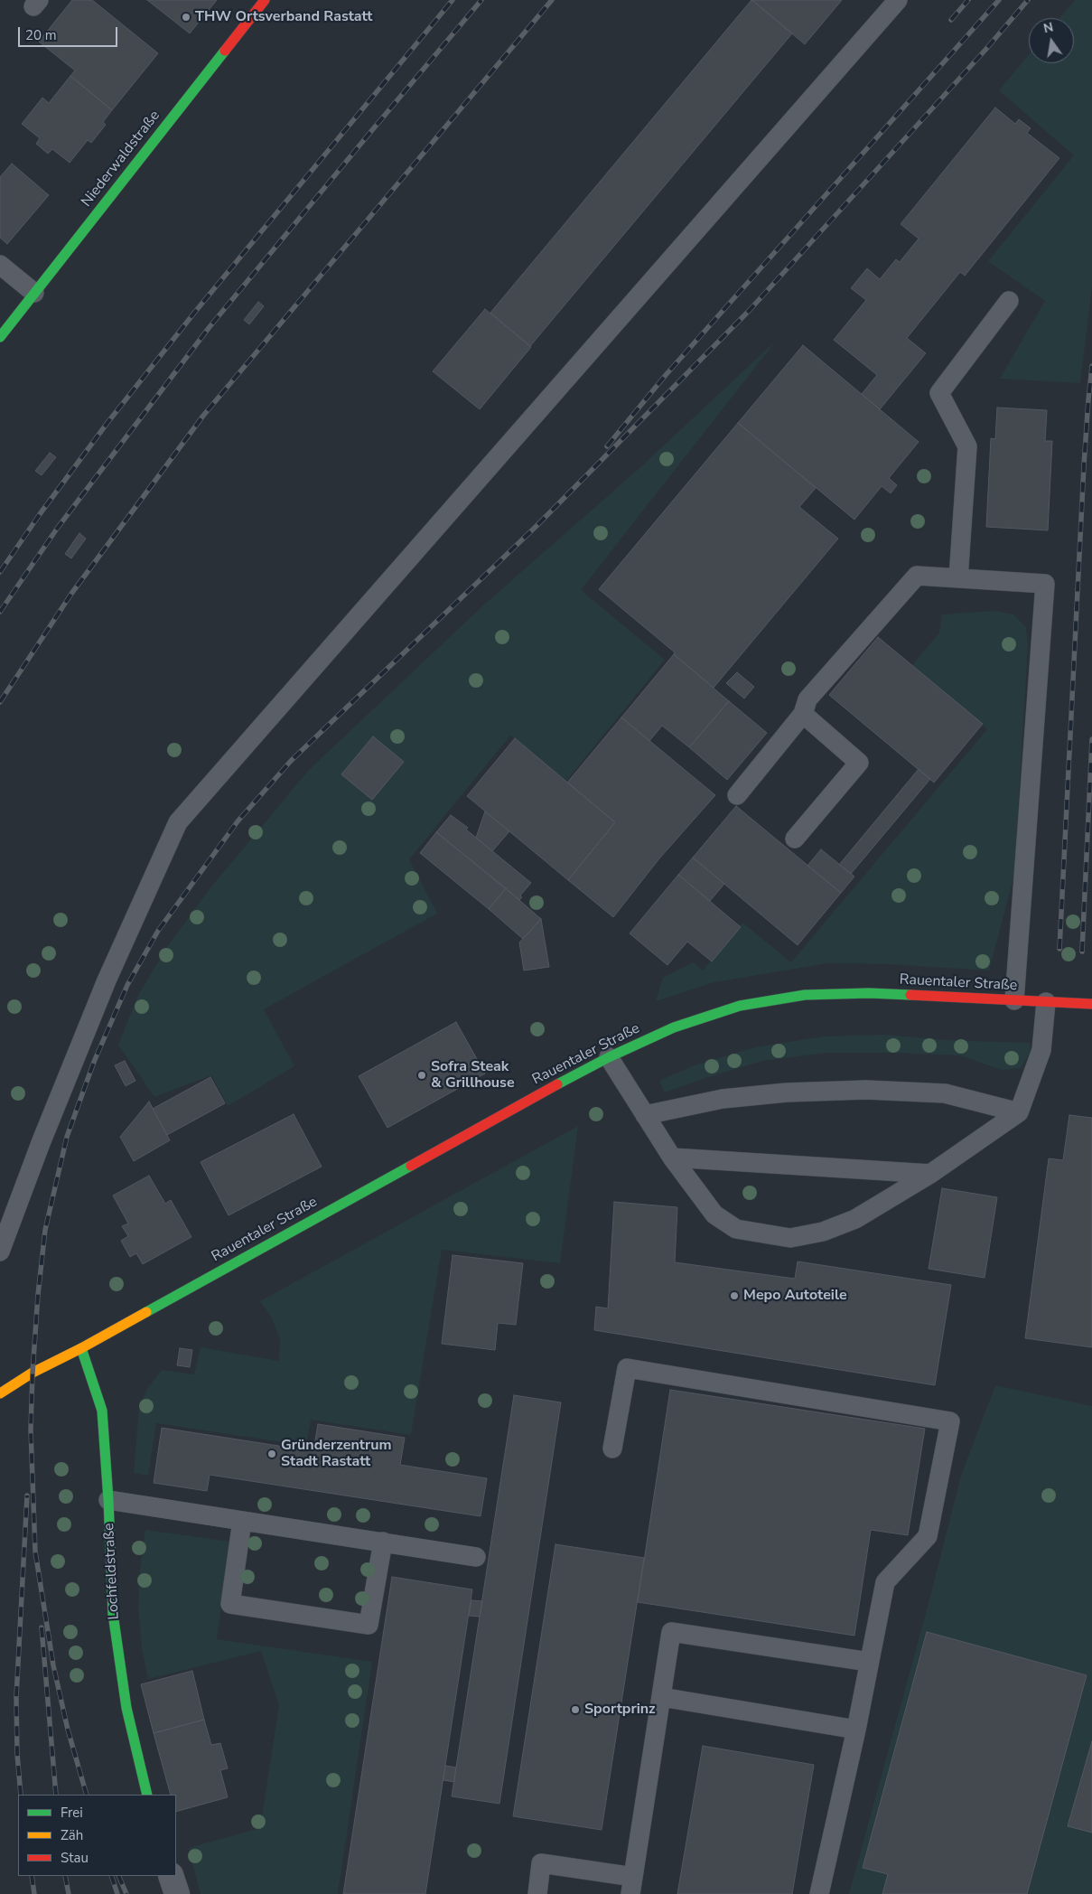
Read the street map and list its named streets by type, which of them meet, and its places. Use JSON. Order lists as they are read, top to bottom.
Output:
{
  "streets": {
    "street": ["Niederwaldstraße", "Rauentaler Straße", "Lochfeldstraße"]
  },
  "crossings": [
    ["Rauentaler Straße", "Lochfeldstraße"]
  ],
  "places": [
    "THW Ortsverband Rastatt",
    "Sofra Steak & Grillhouse",
    "Mepo Autoteile",
    "Gründerzentrum Stadt Rastatt",
    "Sportprinz"
  ],
  "legend": ["Frei", "Zäh", "Stau"],
  "scale_bar": "20 m",
  "north": "top"
}
